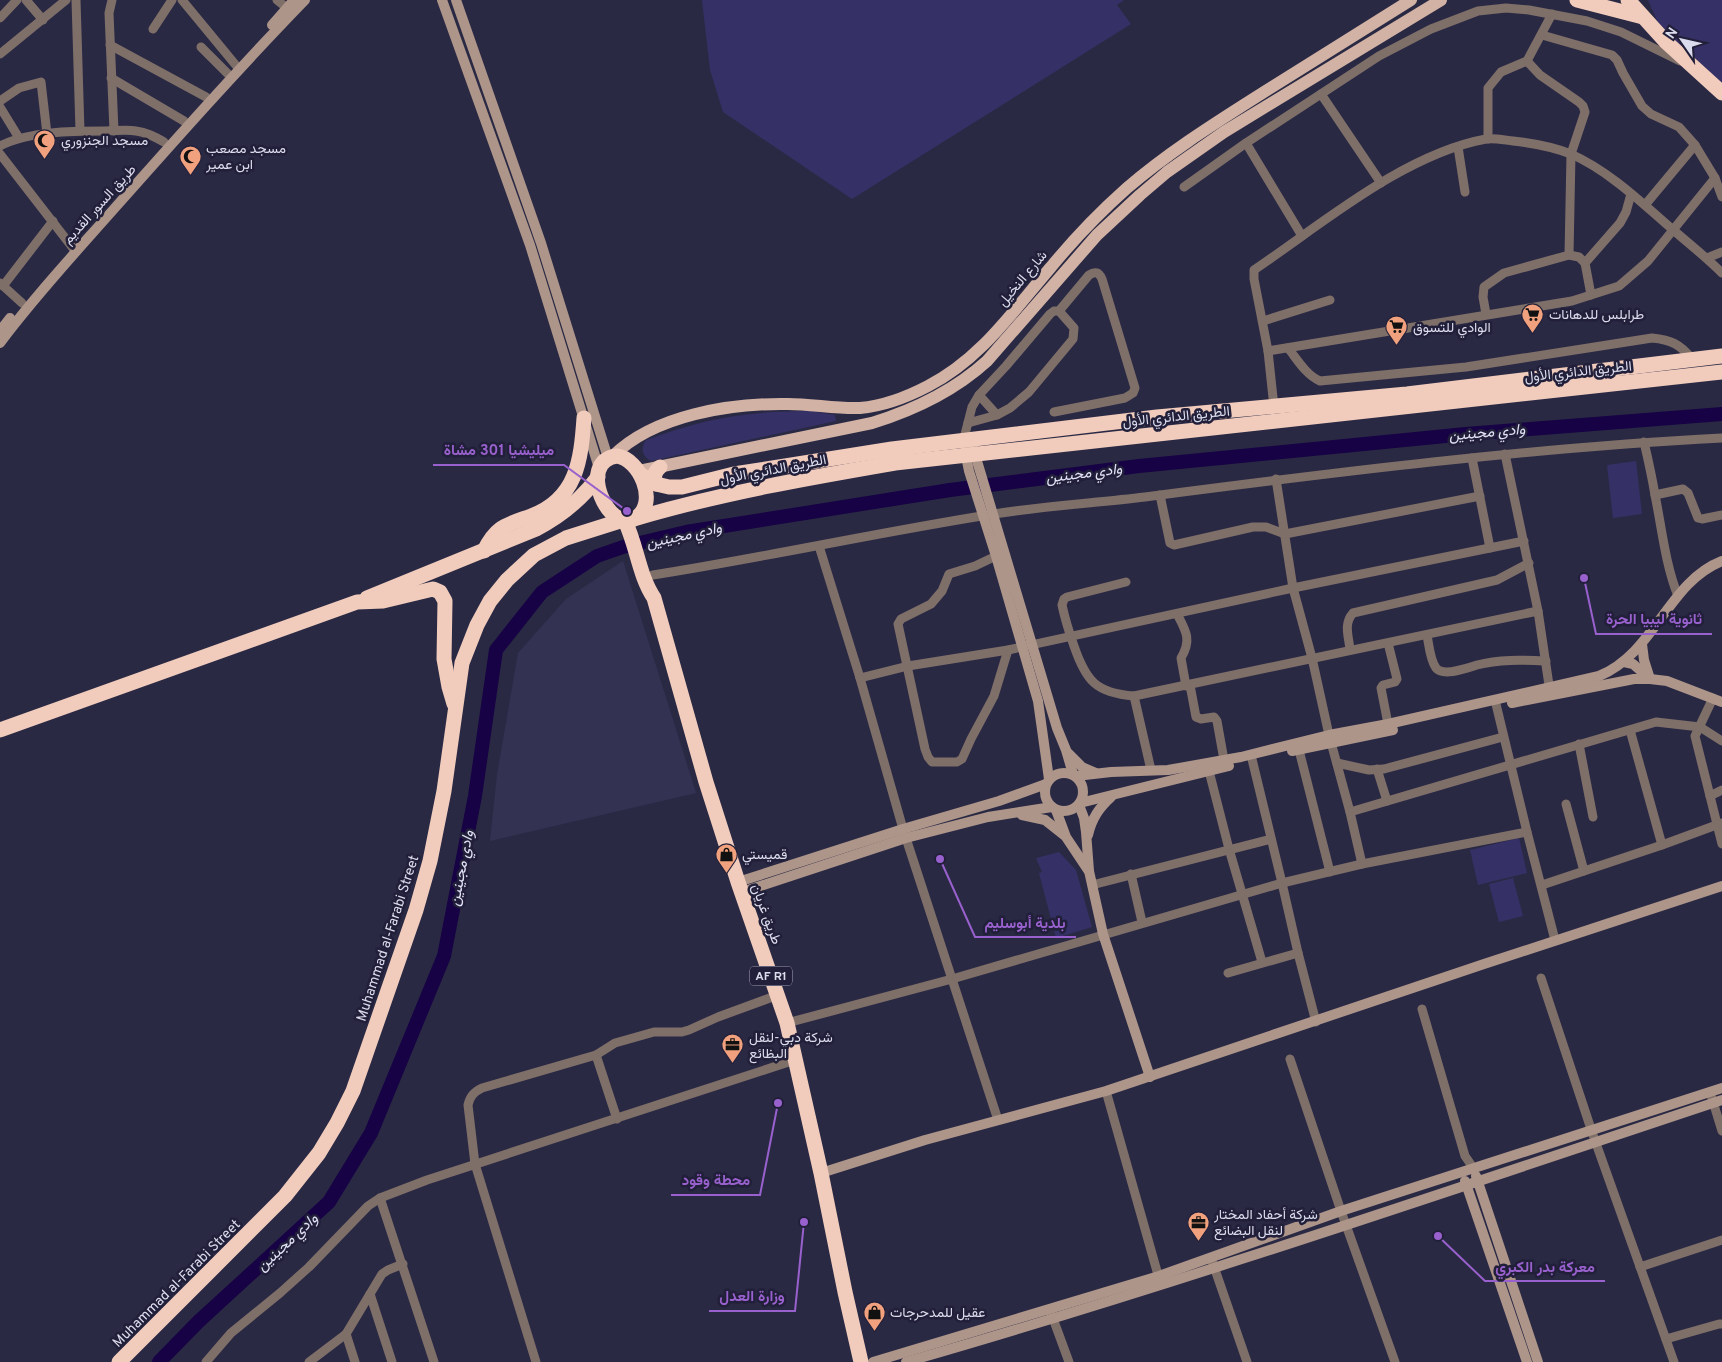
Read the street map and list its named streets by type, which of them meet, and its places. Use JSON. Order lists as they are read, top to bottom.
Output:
{
  "streets": {
    "highway": [
      "الطريق الدائري الأول",
      "طريق غريان",
      "Muhammad al-Farabi Street",
      "AF R1"
    ],
    "main road": ["شارع النخيل"],
    "street": ["طريق السور القديم"]
  },
  "crossings": [
    ["شارع النخيل", "الطريق الدائري الأول"],
    ["شارع النخيل", "طريق غريان"],
    ["شارع النخيل", "Muhammad al-Farabi Street"],
    ["الطريق الدائري الأول", "طريق غريان"],
    ["الطريق الدائري الأول", "Muhammad al-Farabi Street"],
    ["طريق غريان", "Muhammad al-Farabi Street"]
  ],
  "water": ["وادي مجينين"],
  "places": {
    "mosque": ["مسجد الجنزوري", "مسجد مصعب ابن عمير"],
    "supermarket": ["طرابلس للدهانات", "الوادي للتسوق"],
    "other": [
      "ميليشيا 301 مشاة",
      "ثانوية ليبيا الحرة",
      "بلدية أبوسليم",
      "محطة وقود",
      "وزارة العدل",
      "معركة بدر الكبري"
    ],
    "shop": ["قميستي", "عقيل للمدحرجات"],
    "office": ["شركة دبي-لنقل البظائع", "شركة أحفاد المختار لنقل البضائع"]
  },
  "north": "top left"
}
